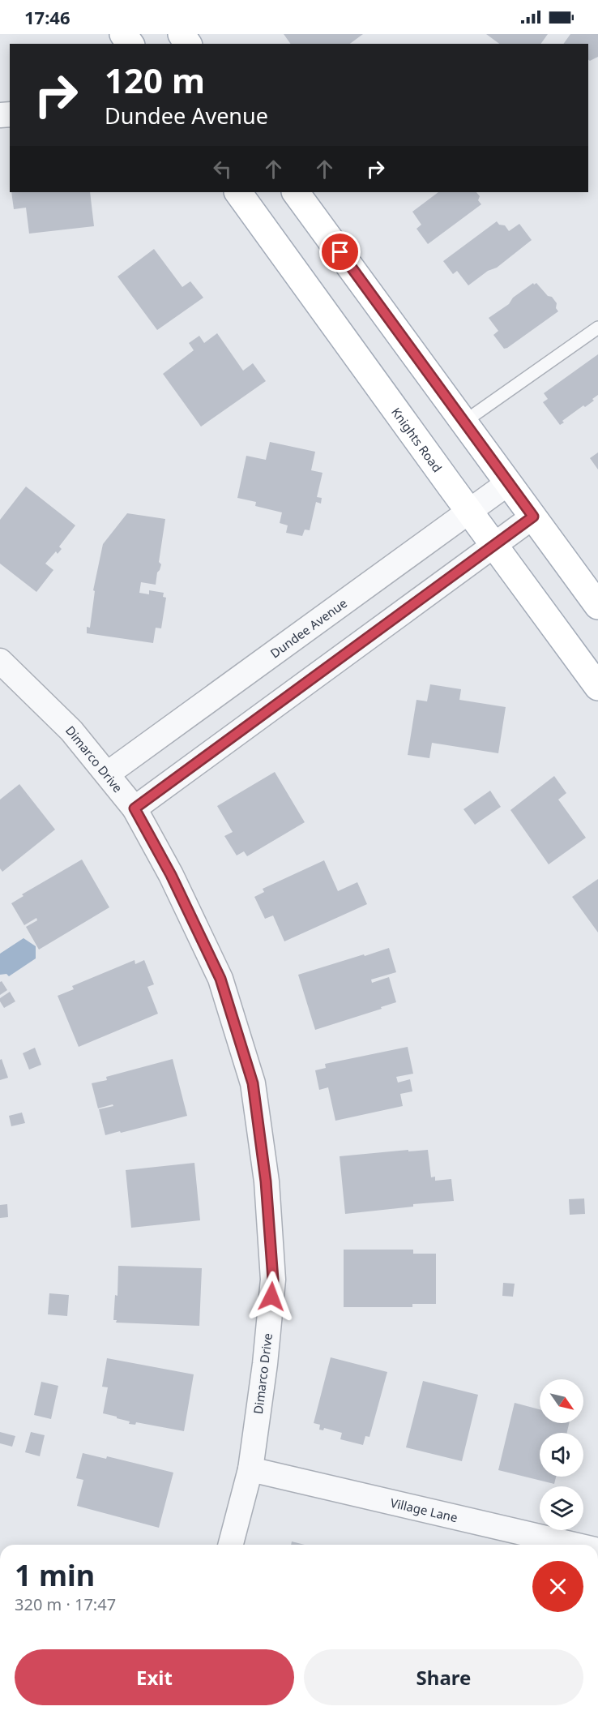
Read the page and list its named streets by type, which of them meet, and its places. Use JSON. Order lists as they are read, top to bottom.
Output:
{
  "streets": {
    "main road": ["Knights Road"],
    "street": ["Dundee Avenue", "Dimarco Drive", "Village Lane"]
  },
  "crossings": [
    ["Knights Road", "Dundee Avenue"],
    ["Dundee Avenue", "Dimarco Drive"],
    ["Dimarco Drive", "Village Lane"]
  ],
  "north": "bottom right",
  "page": {
    "status": "17:46",
    "turn": ["120 m", "Dundee Avenue"],
    "heading": ["1 min", "320 m · 17:47"],
    "buttons": ["Exit", "Share"]
  }
}
